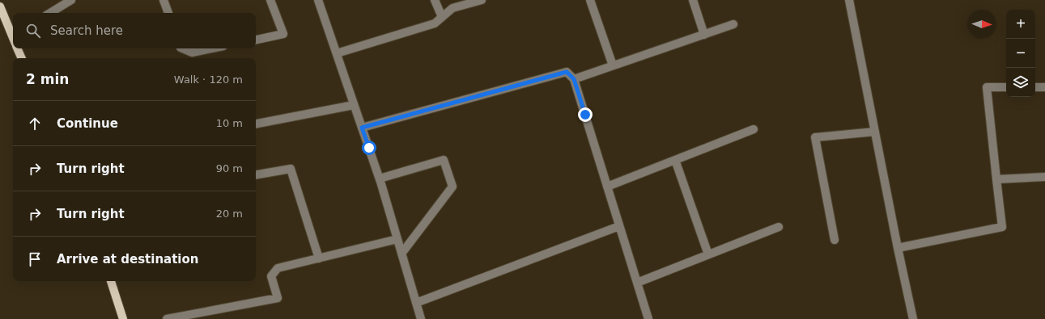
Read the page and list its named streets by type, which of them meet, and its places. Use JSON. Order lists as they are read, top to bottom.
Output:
{
  "north": "right",
  "page": {
    "map_buttons": ["+", "−"],
    "search": "Search here",
    "heading": ["2 min", "Walk · 120 m"],
    "list": [
      ["Continue", "10 m"],
      ["Turn right", "90 m"],
      ["Turn right", "20 m"],
      "Arrive at destination"
    ]
  }
}
